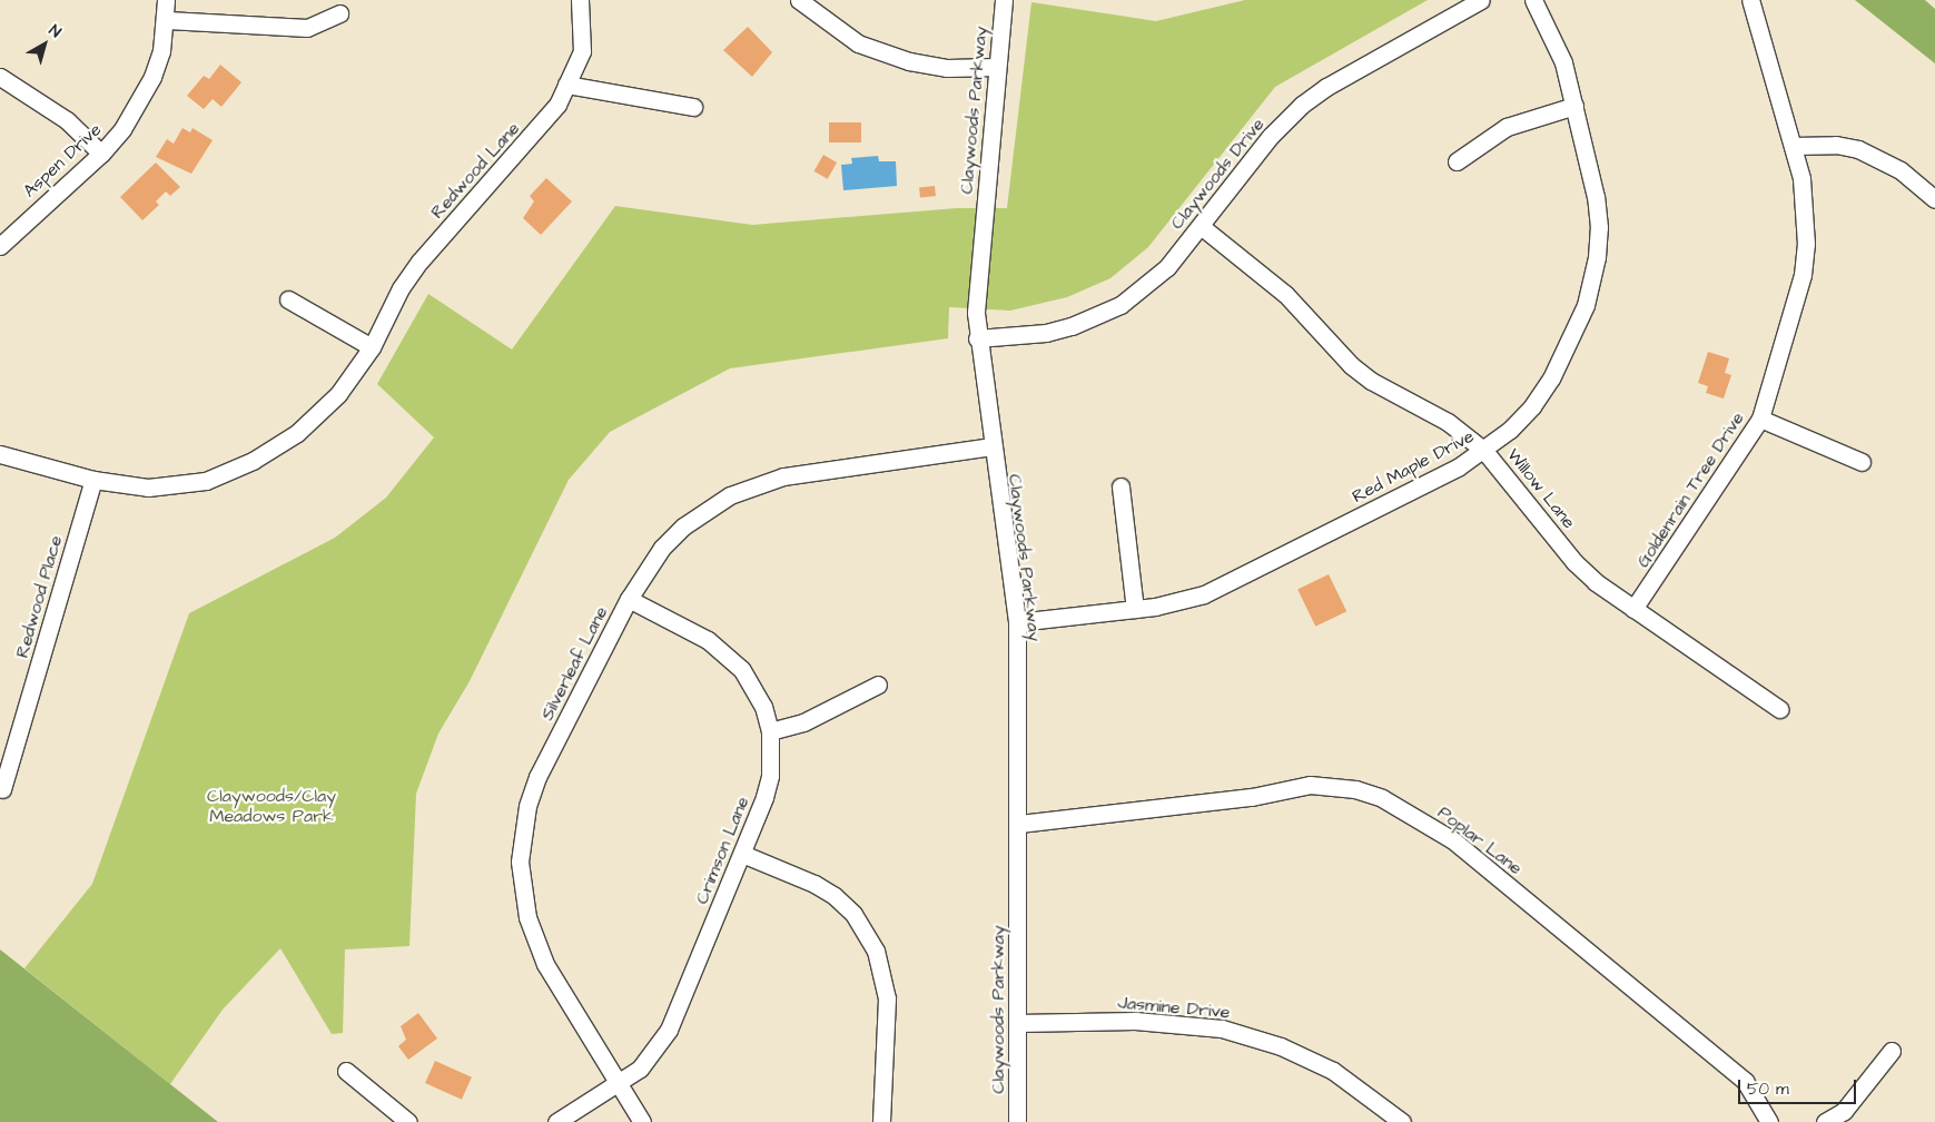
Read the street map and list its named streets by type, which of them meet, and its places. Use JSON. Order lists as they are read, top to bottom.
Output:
{
  "streets": {
    "street": [
      "Claywoods Parkway",
      "Aspen Drive",
      "Redwood Lane",
      "Claywoods Drive",
      "Red Maple Drive",
      "Willow Lane",
      "Goldenrain Tree Drive",
      "Redwood Place",
      "Silverleaf Lane",
      "Poplar Lane",
      "Crimson Lane",
      "Jasmine Drive"
    ]
  },
  "crossings": [
    ["Claywoods Parkway", "Claywoods Drive"],
    ["Claywoods Parkway", "Red Maple Drive"],
    ["Claywoods Parkway", "Silverleaf Lane"],
    ["Claywoods Parkway", "Poplar Lane"],
    ["Claywoods Parkway", "Jasmine Drive"],
    ["Redwood Lane", "Redwood Place"],
    ["Claywoods Drive", "Willow Lane"],
    ["Red Maple Drive", "Willow Lane"],
    ["Willow Lane", "Goldenrain Tree Drive"],
    ["Silverleaf Lane", "Crimson Lane"]
  ],
  "parks": ["Claywoods/Clay Meadows Park"],
  "scale_bar": "50 m",
  "north": "top right"
}
